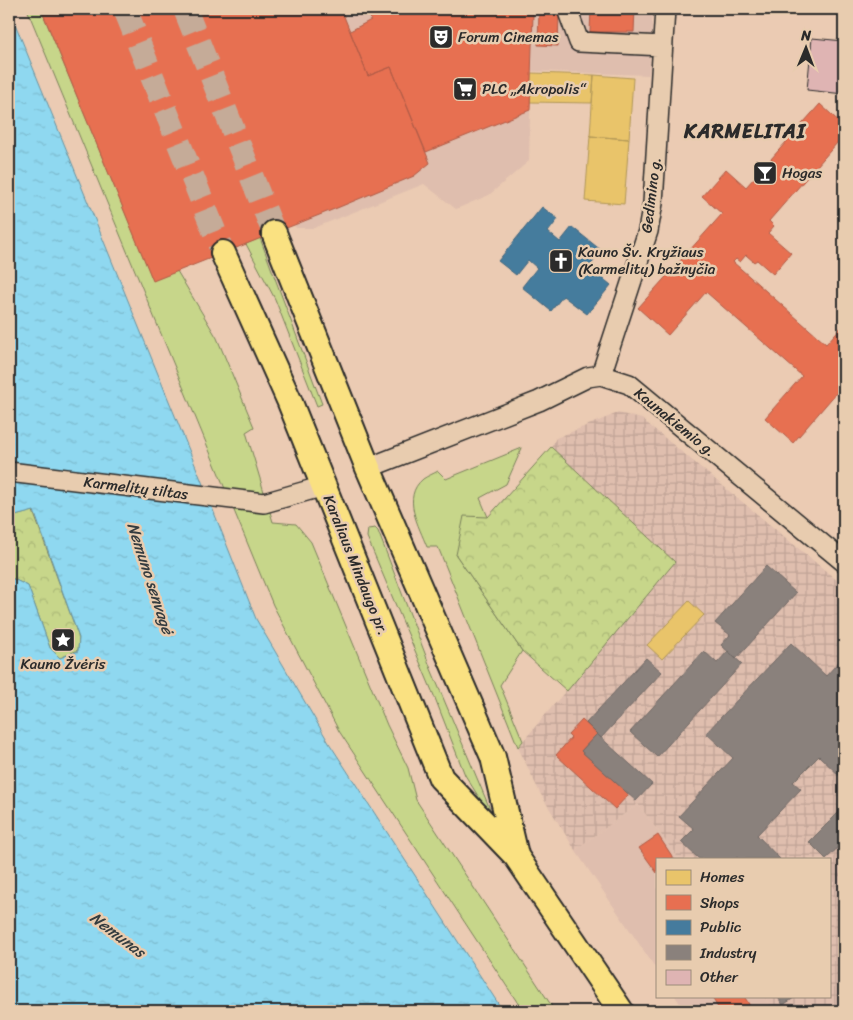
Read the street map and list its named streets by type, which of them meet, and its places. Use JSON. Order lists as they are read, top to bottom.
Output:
{
  "streets": {
    "main road": ["Karaliaus Mindaugo pr."],
    "street": ["Gedimino g.", "Kaunakiemio g.", "Karmelitų tiltas"]
  },
  "crossings": [
    ["Gedimino g.", "Kaunakiemio g."],
    ["Karmelitų tiltas", "Karaliaus Mindaugo pr."]
  ],
  "districts": ["KARMELITAI"],
  "water": ["Nemuno senvagė", "Nemunas"],
  "places": {
    "theatre": ["Forum Cinemas"],
    "supermarket": ["PLC „Akropolis“"],
    "bar": ["Hogas"],
    "church": ["Kauno Šv. Kryžiaus (Karmelitų) bažnyčia"],
    "place": ["Kauno Žvėris"]
  },
  "legend": [
    "Homes",
    "Shops",
    "Public",
    "Industry",
    "Other"
  ],
  "north": "top"
}
